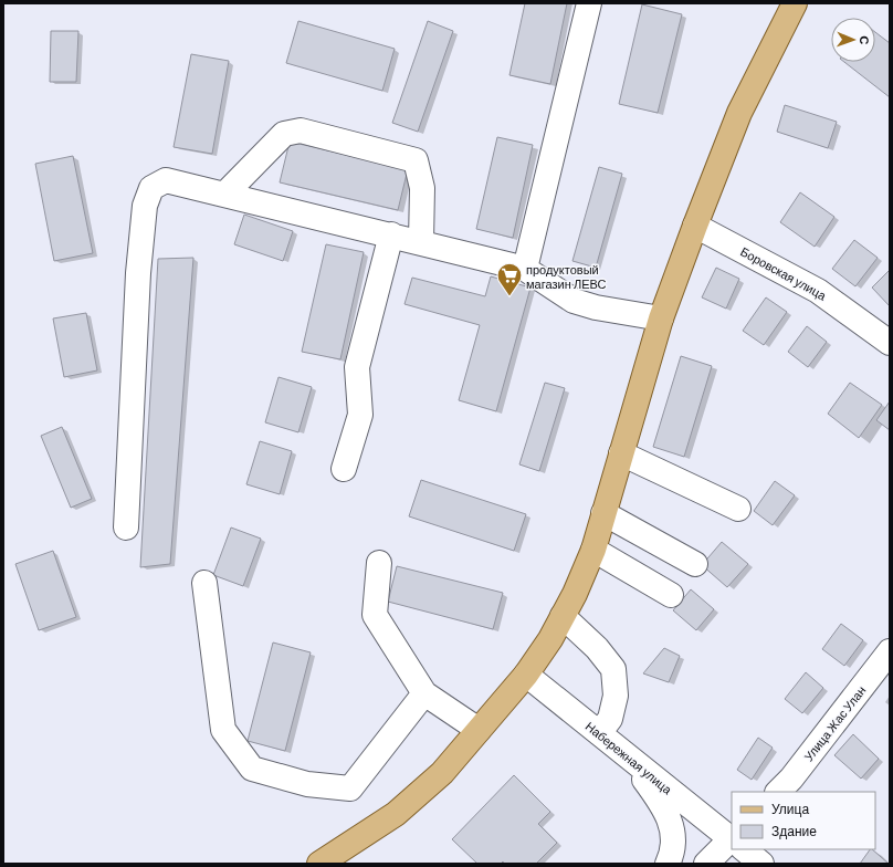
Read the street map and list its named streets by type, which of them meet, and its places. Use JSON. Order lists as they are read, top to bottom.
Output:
{
  "streets": {
    "street": ["Боровская улица", "Улица Жас Улан", "Набережная улица"]
  },
  "places": {
    "supermarket": ["продуктовый магазин ЛЕВС"]
  },
  "legend": ["Улица", "Здание"],
  "north": "right"
}
